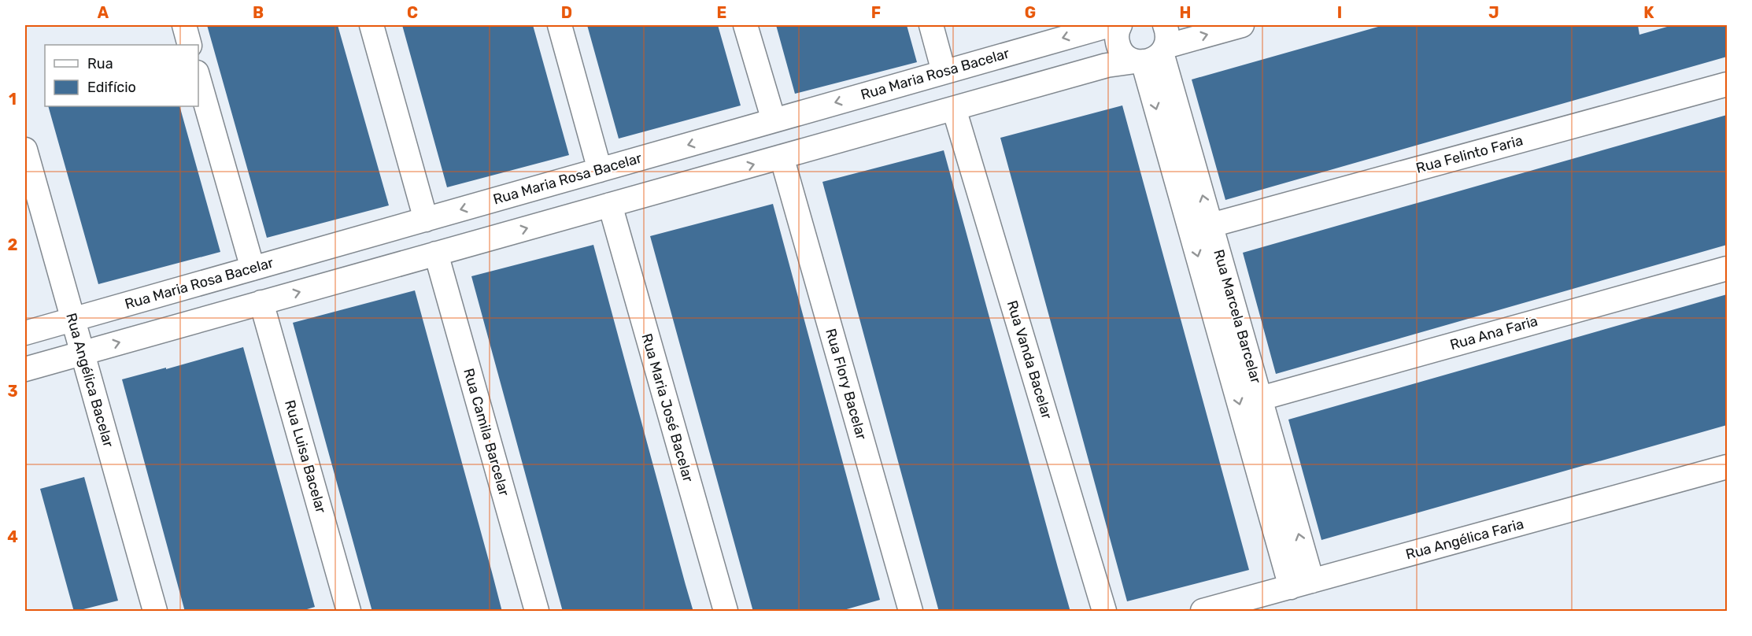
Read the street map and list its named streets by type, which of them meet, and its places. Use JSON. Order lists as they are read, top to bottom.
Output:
{
  "streets": {
    "street": [
      "Rua Maria Rosa Bacelar",
      "Rua Felinto Faria",
      "Rua Marcela Barcelar",
      "Rua Ana Faria",
      "Rua Vanda Bacelar",
      "Rua Angélica Bacelar",
      "Rua Flory Bacelar",
      "Rua Maria José Bacelar",
      "Rua Camila Barcelar",
      "Rua Luisa Bacelar",
      "Rua Angélica Faria"
    ]
  },
  "crossings": [
    ["Rua Maria Rosa Bacelar", "Rua Angélica Bacelar"],
    ["Rua Felinto Faria", "Rua Marcela Barcelar"],
    ["Rua Marcela Barcelar", "Rua Ana Faria"],
    ["Rua Marcela Barcelar", "Rua Angélica Faria"]
  ],
  "legend": ["Rua", "Edifício"],
  "grid": {
    "columns": [
      "A",
      "B",
      "C",
      "D",
      "E",
      "F",
      "G",
      "H",
      "I",
      "J",
      "K"
    ],
    "rows": [
      "1",
      "2",
      "3",
      "4"
    ]
  }
}
